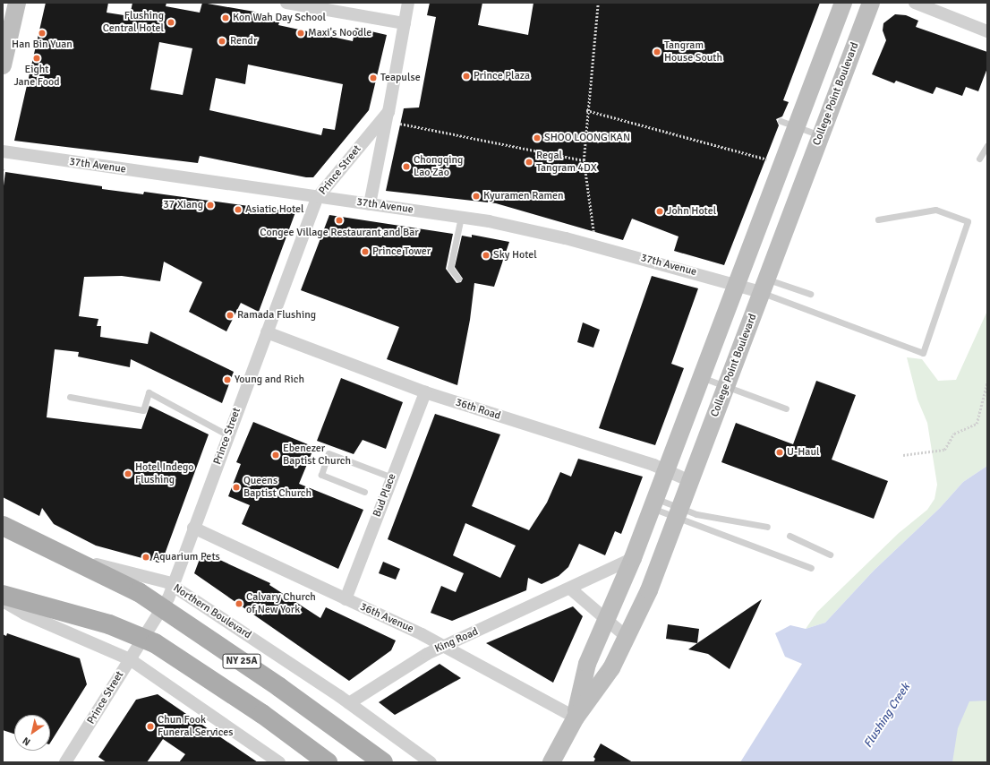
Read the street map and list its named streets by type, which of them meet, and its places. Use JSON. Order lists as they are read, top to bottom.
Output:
{
  "streets": {
    "main road": ["College Point Boulevard", "Northern Boulevard", "NY 25A"],
    "street": [
      "37th Avenue",
      "Prince Street",
      "36th Road",
      "Bud Place",
      "36th Avenue",
      "King Road"
    ]
  },
  "crossings": [
    ["College Point Boulevard", "37th Avenue"],
    ["College Point Boulevard", "36th Road"],
    ["College Point Boulevard", "36th Avenue"],
    ["College Point Boulevard", "King Road"],
    ["37th Avenue", "Prince Street"],
    ["Prince Street", "36th Road"],
    ["Prince Street", "Northern Boulevard"],
    ["Prince Street", "36th Avenue"],
    ["Prince Street", "NY 25A"],
    ["36th Road", "Bud Place"],
    ["Bud Place", "36th Avenue"],
    ["Northern Boulevard", "King Road"],
    ["36th Avenue", "King Road"]
  ],
  "water": ["Flushing Creek"],
  "places": [
    "Kon Wah Day School",
    "Flushing Central Hotel",
    "Han Bin Yuan",
    "Maxi's Noodle",
    "Rendr",
    "Tangram House South",
    "Eight Jane Food",
    "Prince Plaza",
    "Teapulse",
    "SHOO LOONG KAN",
    "Regal Tangram 4DX",
    "Chongqing Lao Zao",
    "Kyuramen Ramen",
    "37 Xiang",
    "Asiatic Hotel",
    "John Hotel",
    "Congee Village Restaurant and Bar",
    "Prince Tower",
    "Sky Hotel",
    "Ramada Flushing",
    "Young and Rich",
    "U-Haul",
    "Ebenezer Baptist Church",
    "Hotel Indego Flushing",
    "Queens Baptist Church",
    "Aquarium Pets",
    "Calvary Church of New York",
    "Chun Fook Funeral Services"
  ],
  "north": "bottom left"
}
